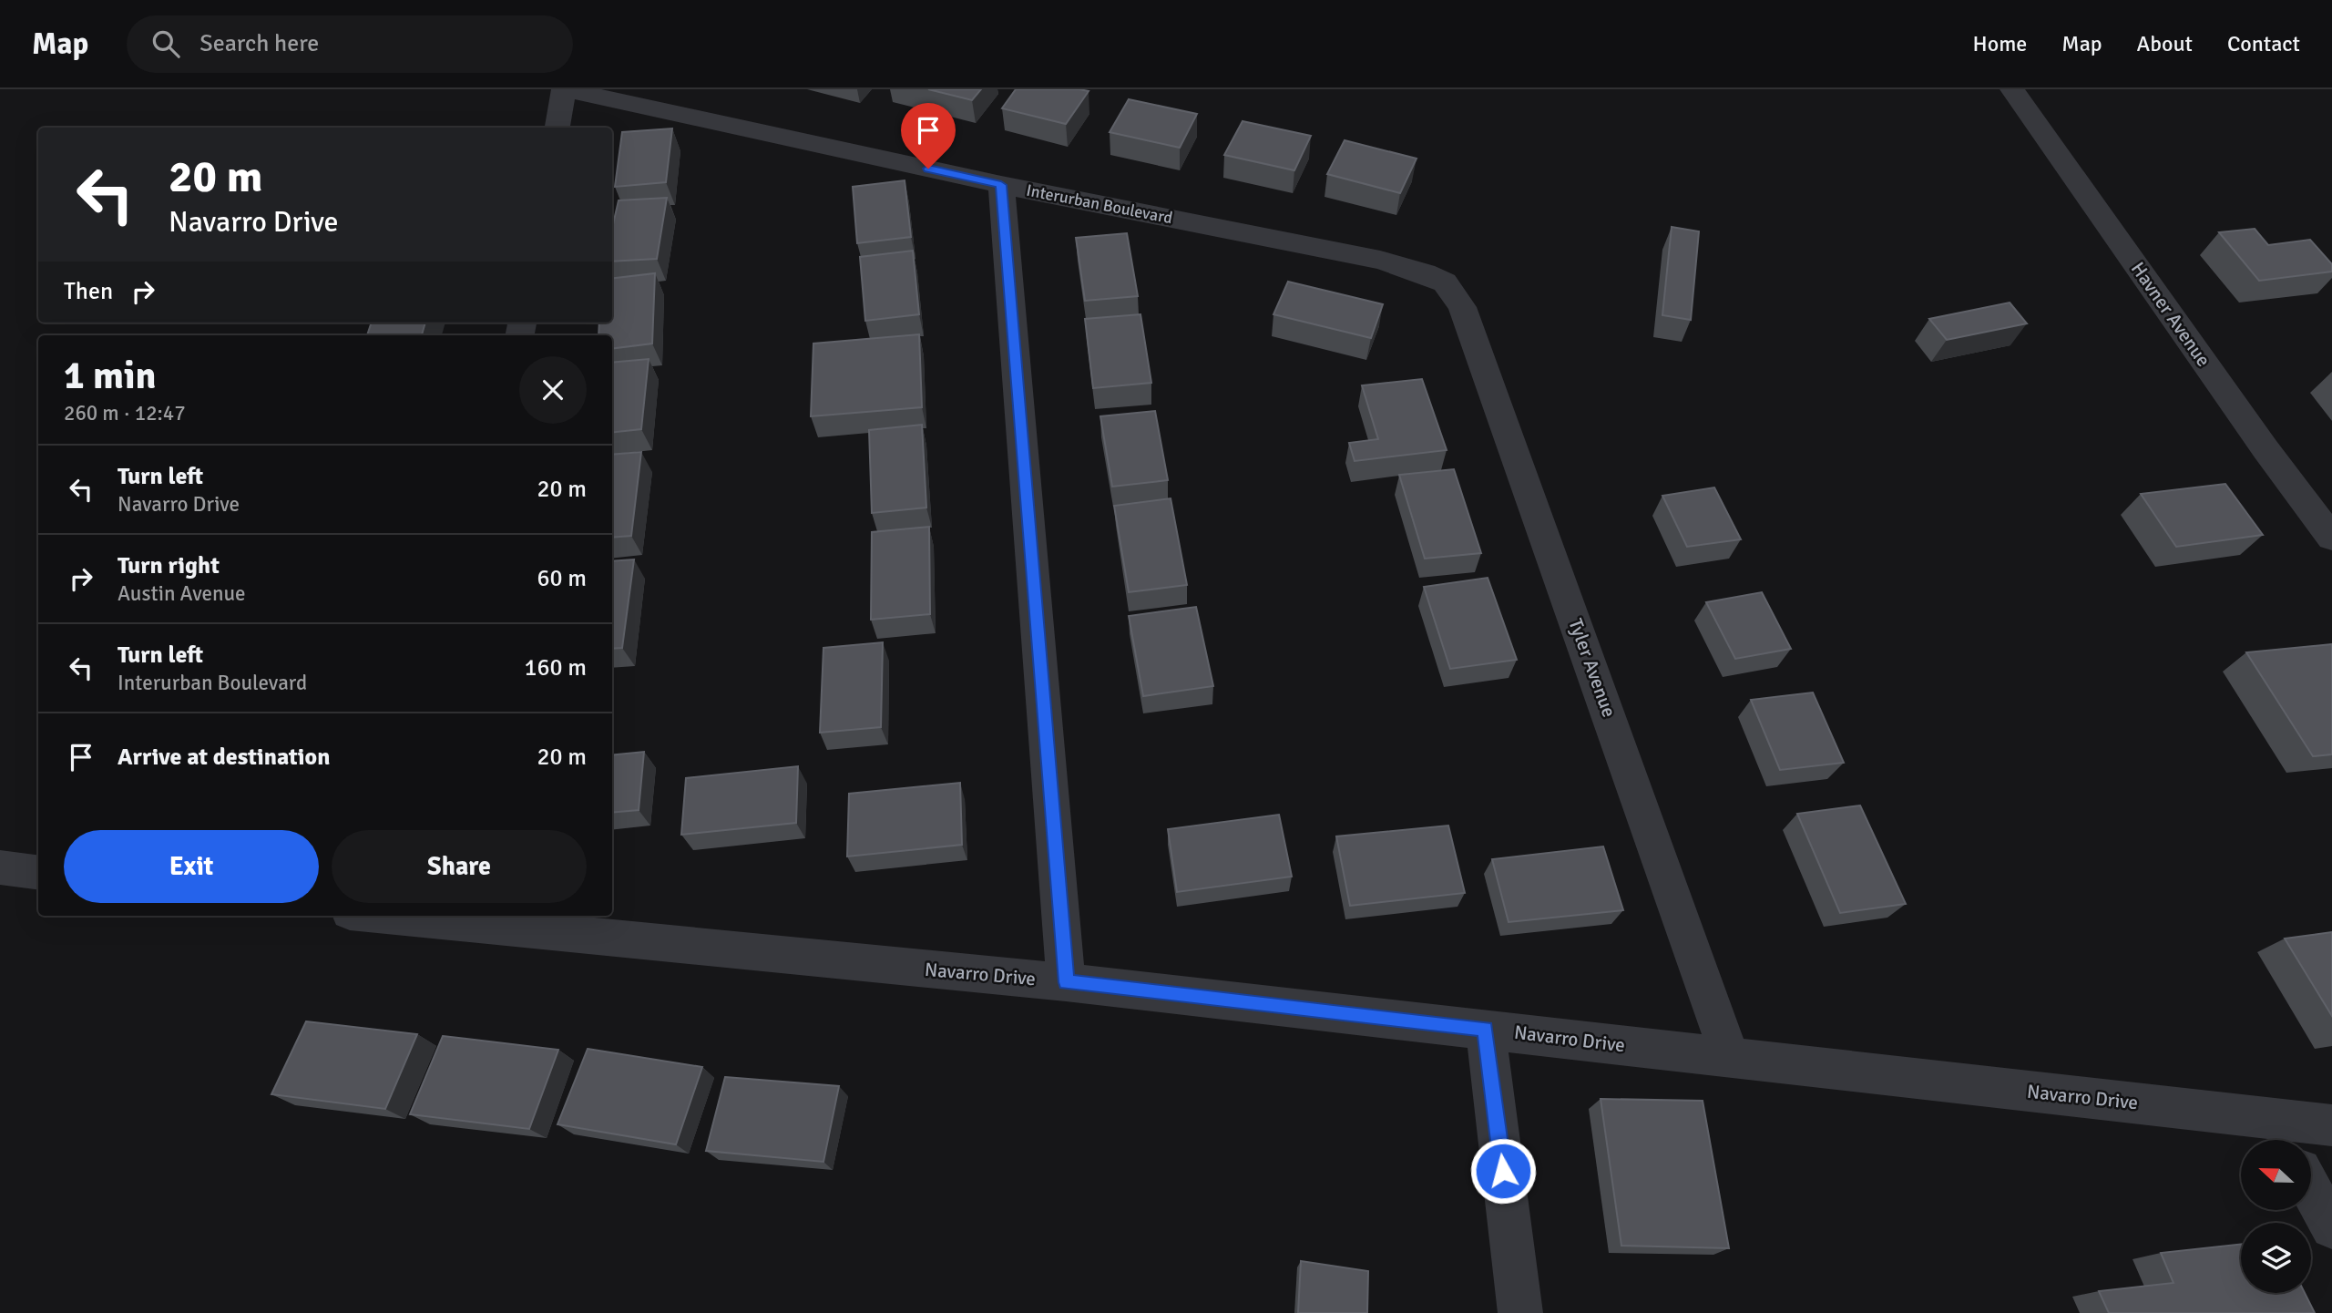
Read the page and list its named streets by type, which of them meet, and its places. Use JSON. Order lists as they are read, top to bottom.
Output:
{
  "streets": {
    "street": [
      "Interurban Boulevard",
      "Havner Avenue",
      "Tyler Avenue",
      "Navarro Drive"
    ]
  },
  "crossings": [
    ["Interurban Boulevard", "Tyler Avenue"],
    ["Tyler Avenue", "Navarro Drive"]
  ],
  "north": "left",
  "page": {
    "header": "Map",
    "search": "Search here",
    "nav": [
      "Home",
      "Map",
      "About",
      "Contact"
    ],
    "turn": ["20 m", "Navarro Drive"],
    "then": "Then",
    "heading": ["1 min", "260 m · 12:47"],
    "list": [
      {
        "name": "Turn left",
        "note": "Navarro Drive",
        "value": "20 m"
      },
      {
        "name": "Turn right",
        "note": "Austin Avenue",
        "value": "60 m"
      },
      {
        "name": "Turn left",
        "note": "Interurban Boulevard",
        "value": "160 m"
      },
      {
        "name": "Arrive at destination",
        "value": "20 m"
      }
    ],
    "buttons": ["Exit", "Share"]
  }
}
